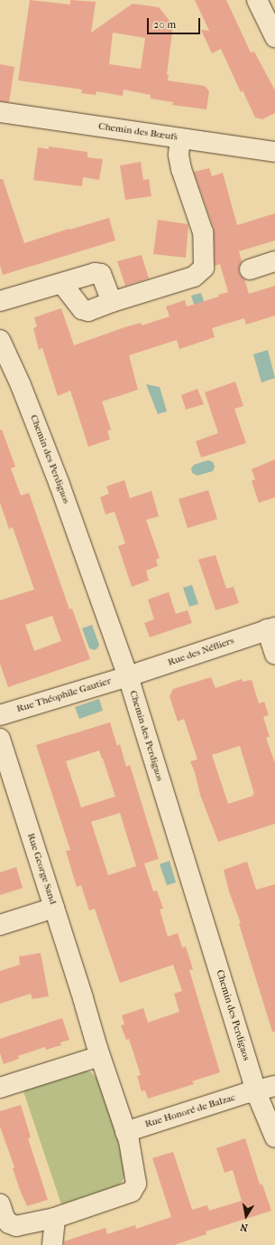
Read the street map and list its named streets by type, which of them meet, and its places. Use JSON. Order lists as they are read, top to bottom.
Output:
{
  "streets": {
    "street": [
      "Chemin des Bœufs",
      "Chemin des Perdigaos",
      "Rue des Néfliers",
      "Rue Théophile Gautier",
      "Rue George Sand",
      "Rue Honoré de Balzac"
    ]
  },
  "crossings": [
    ["Chemin des Perdigaos", "Rue des Néfliers"],
    ["Chemin des Perdigaos", "Rue Théophile Gautier"],
    ["Chemin des Perdigaos", "Rue Honoré de Balzac"],
    ["Rue des Néfliers", "Rue Théophile Gautier"]
  ],
  "scale_bar": "20 m",
  "north": "bottom"
}
